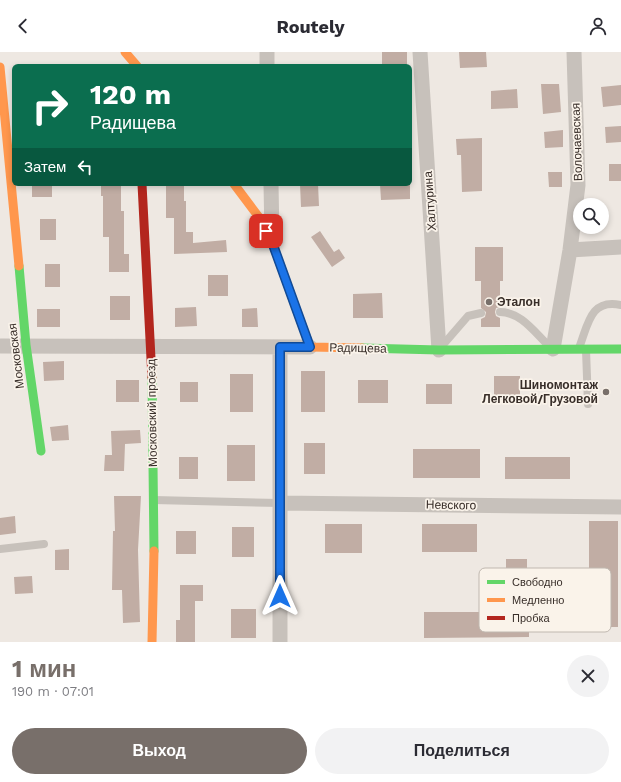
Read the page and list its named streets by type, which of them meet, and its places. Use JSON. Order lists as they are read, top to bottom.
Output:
{
  "streets": {
    "street": [
      "Волочаевская",
      "Халтурина",
      "Радищева",
      "Московская",
      "Московский проезд",
      "Невского"
    ]
  },
  "crossings": [
    ["Волочаевская", "Радищева"],
    ["Халтурина", "Радищева"],
    ["Радищева", "Московская"],
    ["Радищева", "Московский проезд"]
  ],
  "places": ["Эталон", "Шиномонтаж Легковой/Грузовой"],
  "legend": ["Свободно", "Медленно", "Пробка"],
  "page": {
    "header": "Routely",
    "turn": ["120 m", "Радищева"],
    "then": "Затем",
    "heading": ["1 мин", "190 m · 07:01"],
    "buttons": ["Выход", "Поделиться"]
  }
}
